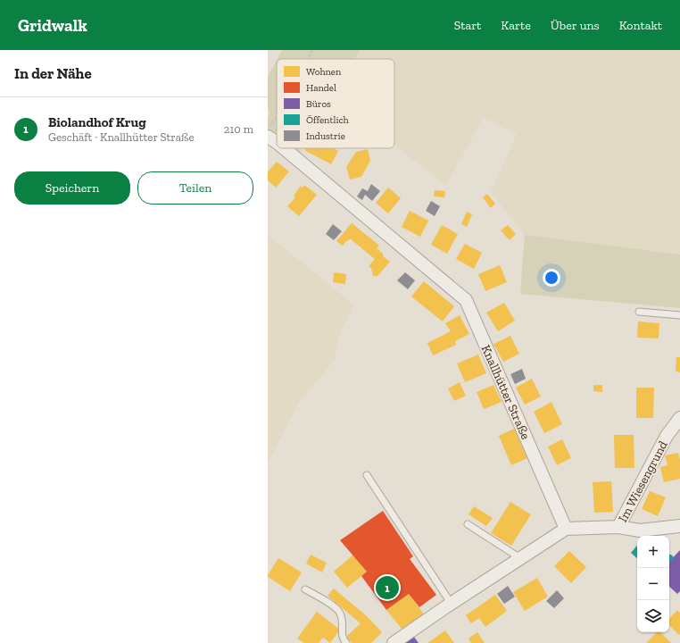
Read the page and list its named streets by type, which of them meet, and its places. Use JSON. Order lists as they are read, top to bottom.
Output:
{
  "streets": {
    "street": ["Knallhütter Straße", "Im Wiesengrund"]
  },
  "legend": [
    "Wohnen",
    "Handel",
    "Büros",
    "Öffentlich",
    "Industrie"
  ],
  "page": {
    "header": "Gridwalk",
    "nav": [
      "Start",
      "Karte",
      "Über uns",
      "Kontakt"
    ],
    "heading": "In der Nähe",
    "list": [
      {
        "mark": "1",
        "name": "Biolandhof Krug",
        "note": "Geschäft · Knallhütter Straße",
        "value": "210 m"
      }
    ],
    "buttons": ["Speichern", "Teilen"],
    "map_buttons": ["+", "−"],
    "pins": "1"
  }
}
